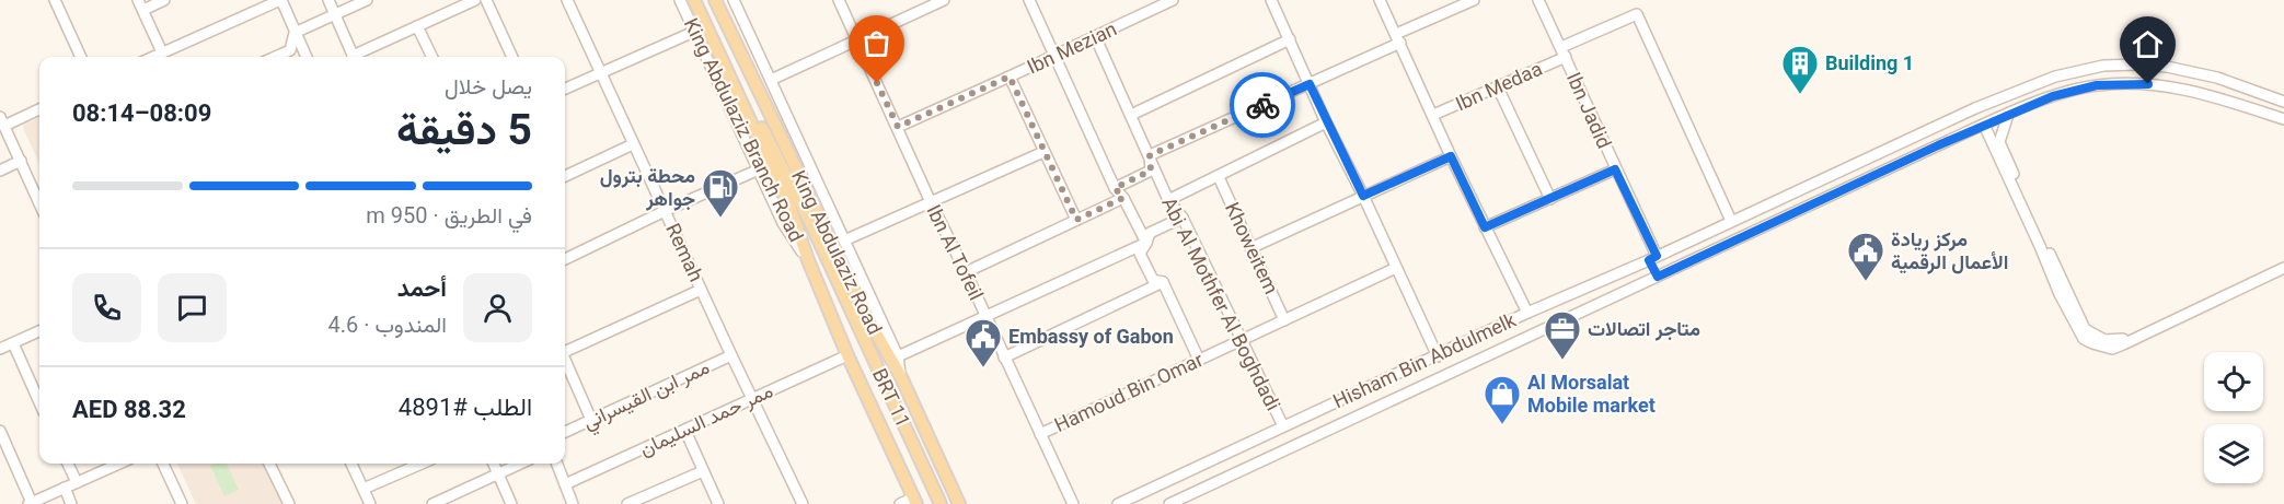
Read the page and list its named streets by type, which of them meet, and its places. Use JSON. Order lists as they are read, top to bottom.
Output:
{
  "streets": {
    "main road": ["King Abdulaziz Road", "BRT 11"],
    "street": [
      "Ibn Mezian",
      "Ibn Medaa",
      "Ibn Jadid",
      "King Abdulaziz Branch Road",
      "Khoweitem",
      "Remah",
      "Ibn Al Tofeil",
      "Abi Al Mothfer Al Boghdadi",
      "Hisham Bin Abdulmelk",
      "Hamoud Bin Omar",
      "ممر ابن القيسراني",
      "ممر حمد السليمان"
    ]
  },
  "crossings": [
    ["Ibn Mezian", "Ibn Al Tofeil"],
    ["Ibn Mezian", "Abi Al Mothfer Al Boghdadi"],
    ["Ibn Medaa", "Ibn Jadid"],
    ["Ibn Medaa", "Hisham Bin Abdulmelk"],
    ["Ibn Jadid", "Hisham Bin Abdulmelk"],
    ["King Abdulaziz Branch Road", "King Abdulaziz Road"],
    ["Khoweitem", "Hamoud Bin Omar"],
    ["Remah", "ممر ابن القيسراني"],
    ["Remah", "ممر حمد السليمان"],
    ["King Abdulaziz Road", "BRT 11"],
    ["King Abdulaziz Road", "ممر حمد السليمان"],
    ["Ibn Al Tofeil", "Hamoud Bin Omar"],
    ["Abi Al Mothfer Al Boghdadi", "Hisham Bin Abdulmelk"],
    ["Abi Al Mothfer Al Boghdadi", "Hamoud Bin Omar"]
  ],
  "places": {
    "building": ["Building 1"],
    "fuel station": ["محطة بترول جواهر"],
    "public building": ["مركز ريادة الأعمال الرقمية", "Embassy of Gabon"],
    "office": ["متاجر اتصالات"],
    "shop": ["Al Morsalat Mobile market"]
  },
  "page": {
    "heading": ["5 دقيقة", "يصل خلال", "08:09–08:14"],
    "panel": [
      "أحمد",
      "المندوب · 4.6",
      "الطلب #4891",
      "AED 88.32"
    ],
    "bar": "في الطريق · 950 m"
  }
}
